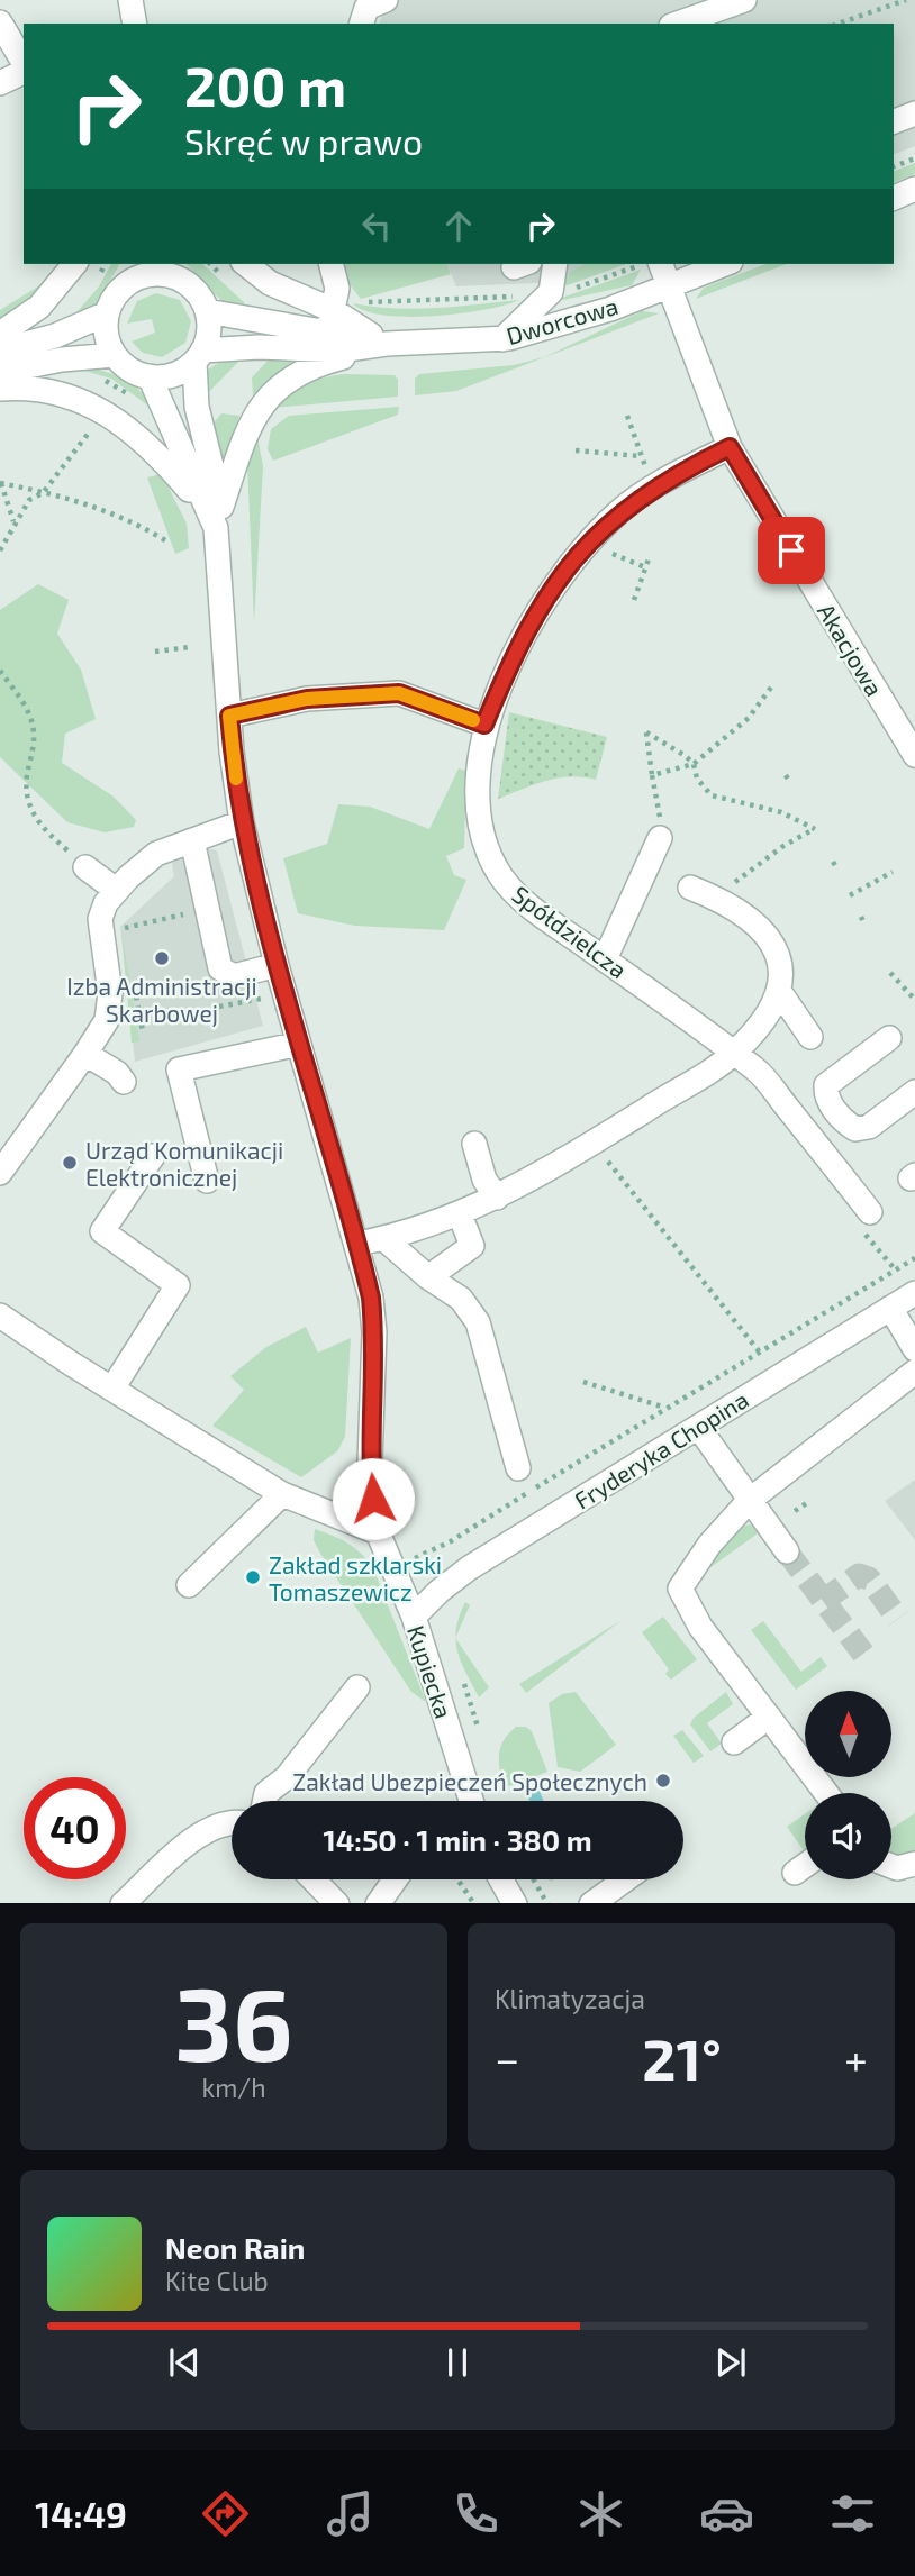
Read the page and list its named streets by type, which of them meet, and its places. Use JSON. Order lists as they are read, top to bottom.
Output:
{
  "streets": {
    "street": [
      "Dworcowa",
      "Akacjowa",
      "Spółdzielcza",
      "Fryderyka Chopina",
      "Kupiecka"
    ]
  },
  "crossings": [
    ["Dworcowa", "Akacjowa"],
    ["Akacjowa", "Spółdzielcza"],
    ["Fryderyka Chopina", "Kupiecka"]
  ],
  "places": [
    "Izba Administracji Skarbowej",
    "Urząd Komunikacji Elektronicznej",
    "Zakład szklarski Tomaszewicz",
    "Zakład Ubezpieczeń Społecznych"
  ],
  "north": "top",
  "page": {
    "turn": ["200 m", "Skręć w prawo"],
    "limit": "40",
    "trip": "14:50 · 1 min · 380 m",
    "tile": [
      ["36", "km/h"],
      "Klimatyzacja"
    ],
    "heat": ["−", "21°", "+"],
    "song": ["Neon Rain", "Kite Club"],
    "tabs": "14:49"
  }
}
